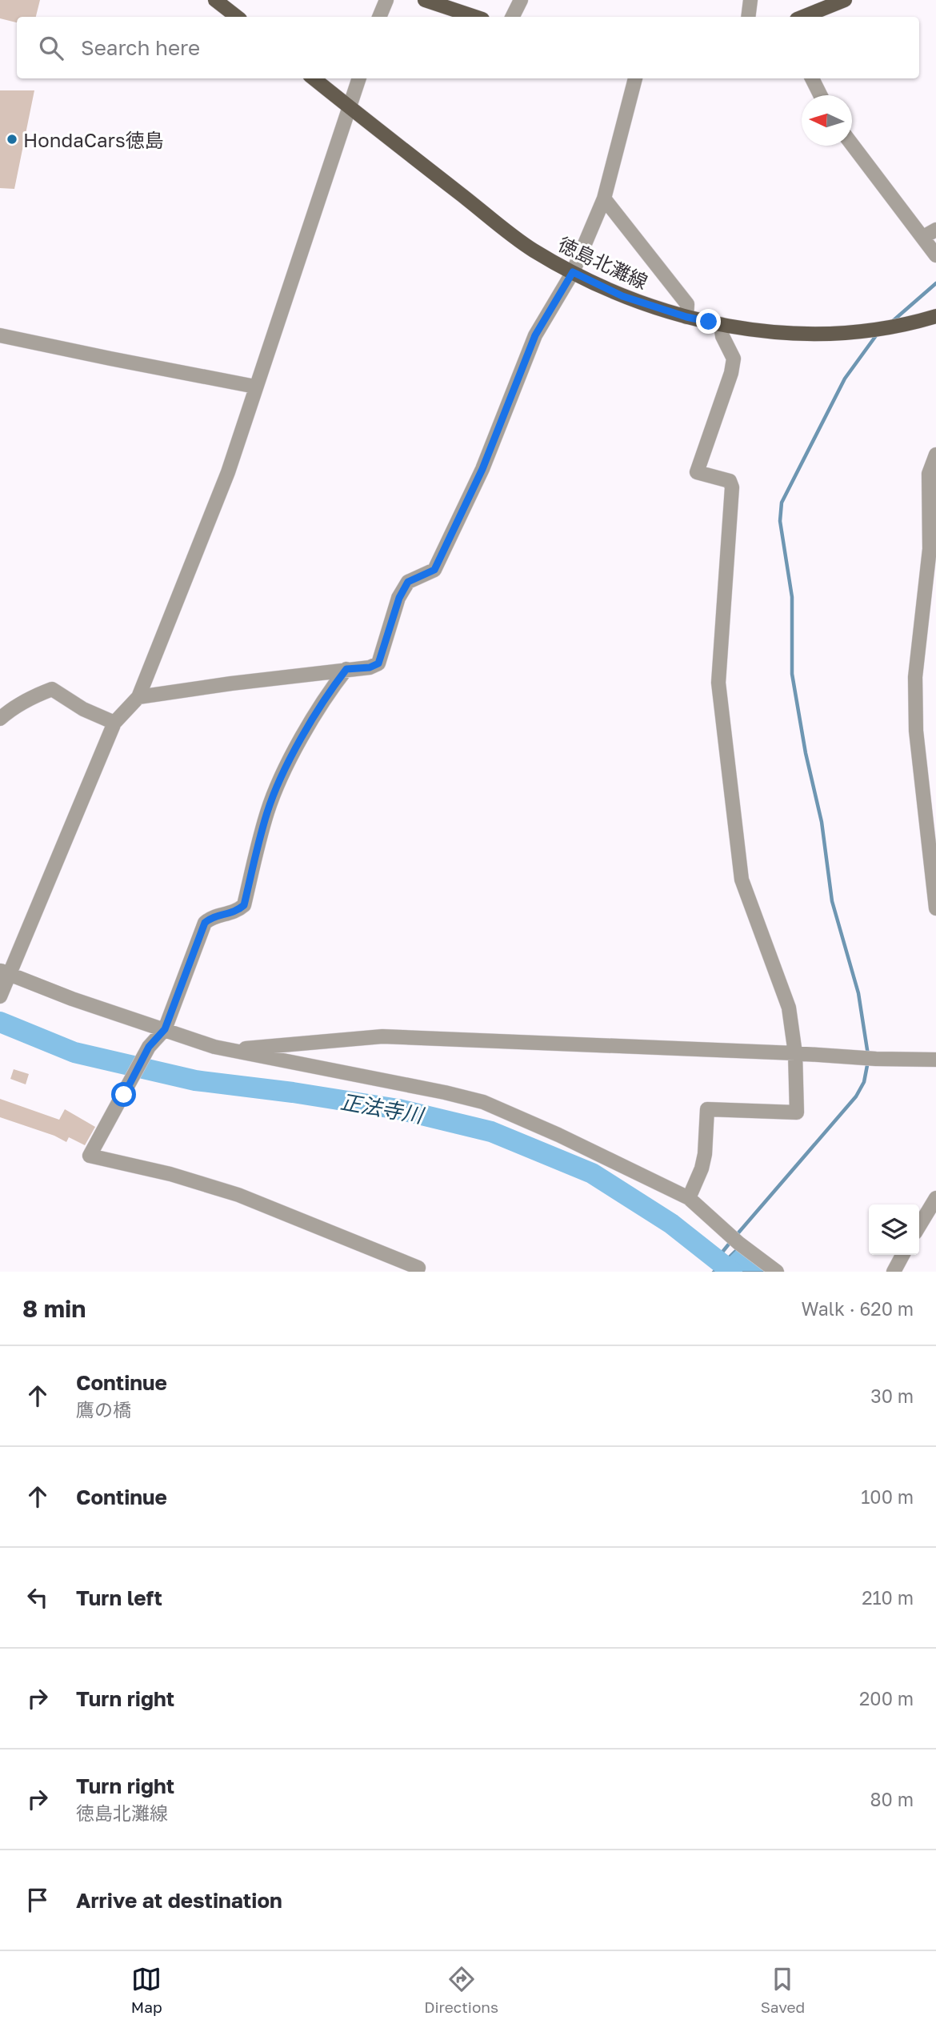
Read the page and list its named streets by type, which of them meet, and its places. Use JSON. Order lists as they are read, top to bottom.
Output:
{
  "streets": {
    "main road": ["徳島北灘線"]
  },
  "water": ["正法寺川"],
  "places": ["HondaCars徳島"],
  "north": "left",
  "page": {
    "search": "Search here",
    "heading": ["8 min", "Walk · 620 m"],
    "list": [
      ["Continue", "鷹の橋", "30 m"],
      ["Continue", "100 m"],
      ["Turn left", "210 m"],
      ["Turn right", "200 m"],
      ["Turn right", "徳島北灘線", "80 m"],
      "Arrive at destination"
    ],
    "nav": ["Map", "Directions", "Saved"]
  }
}
